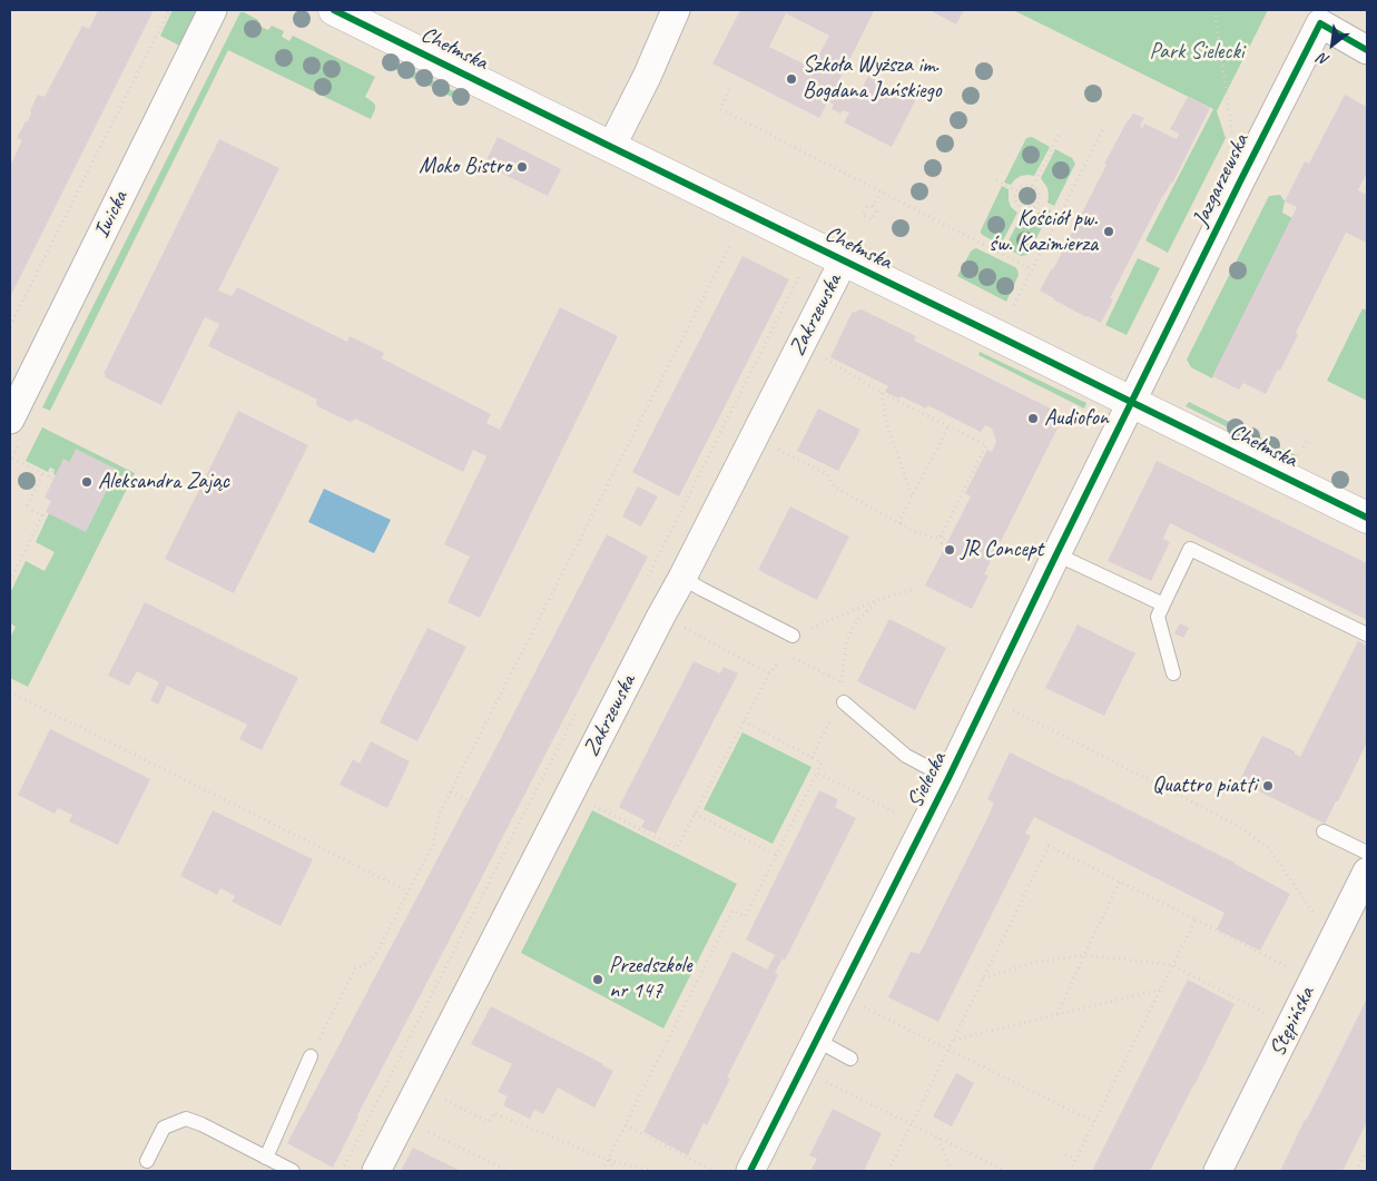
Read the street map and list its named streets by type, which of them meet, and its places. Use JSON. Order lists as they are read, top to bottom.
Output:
{
  "streets": {
    "street": [
      "Chełmska",
      "Jazgarzewska",
      "Iwicka",
      "Zakrzewska",
      "Sielecka",
      "Stępińska"
    ]
  },
  "crossings": [
    ["Chełmska", "Jazgarzewska"],
    ["Chełmska", "Zakrzewska"],
    ["Chełmska", "Sielecka"],
    ["Jazgarzewska", "Sielecka"]
  ],
  "parks": ["Park Sielecki"],
  "places": [
    "Szkoła Wyższa im. Bogdana Jańskiego",
    "Moko Bistro",
    "Kościół pw. św. Kazimierza",
    "Audiofon",
    "Aleksandra Zając",
    "JR Concept",
    "Quattro piatti",
    "Przedszkole nr 147"
  ],
  "north": "bottom left"
}
